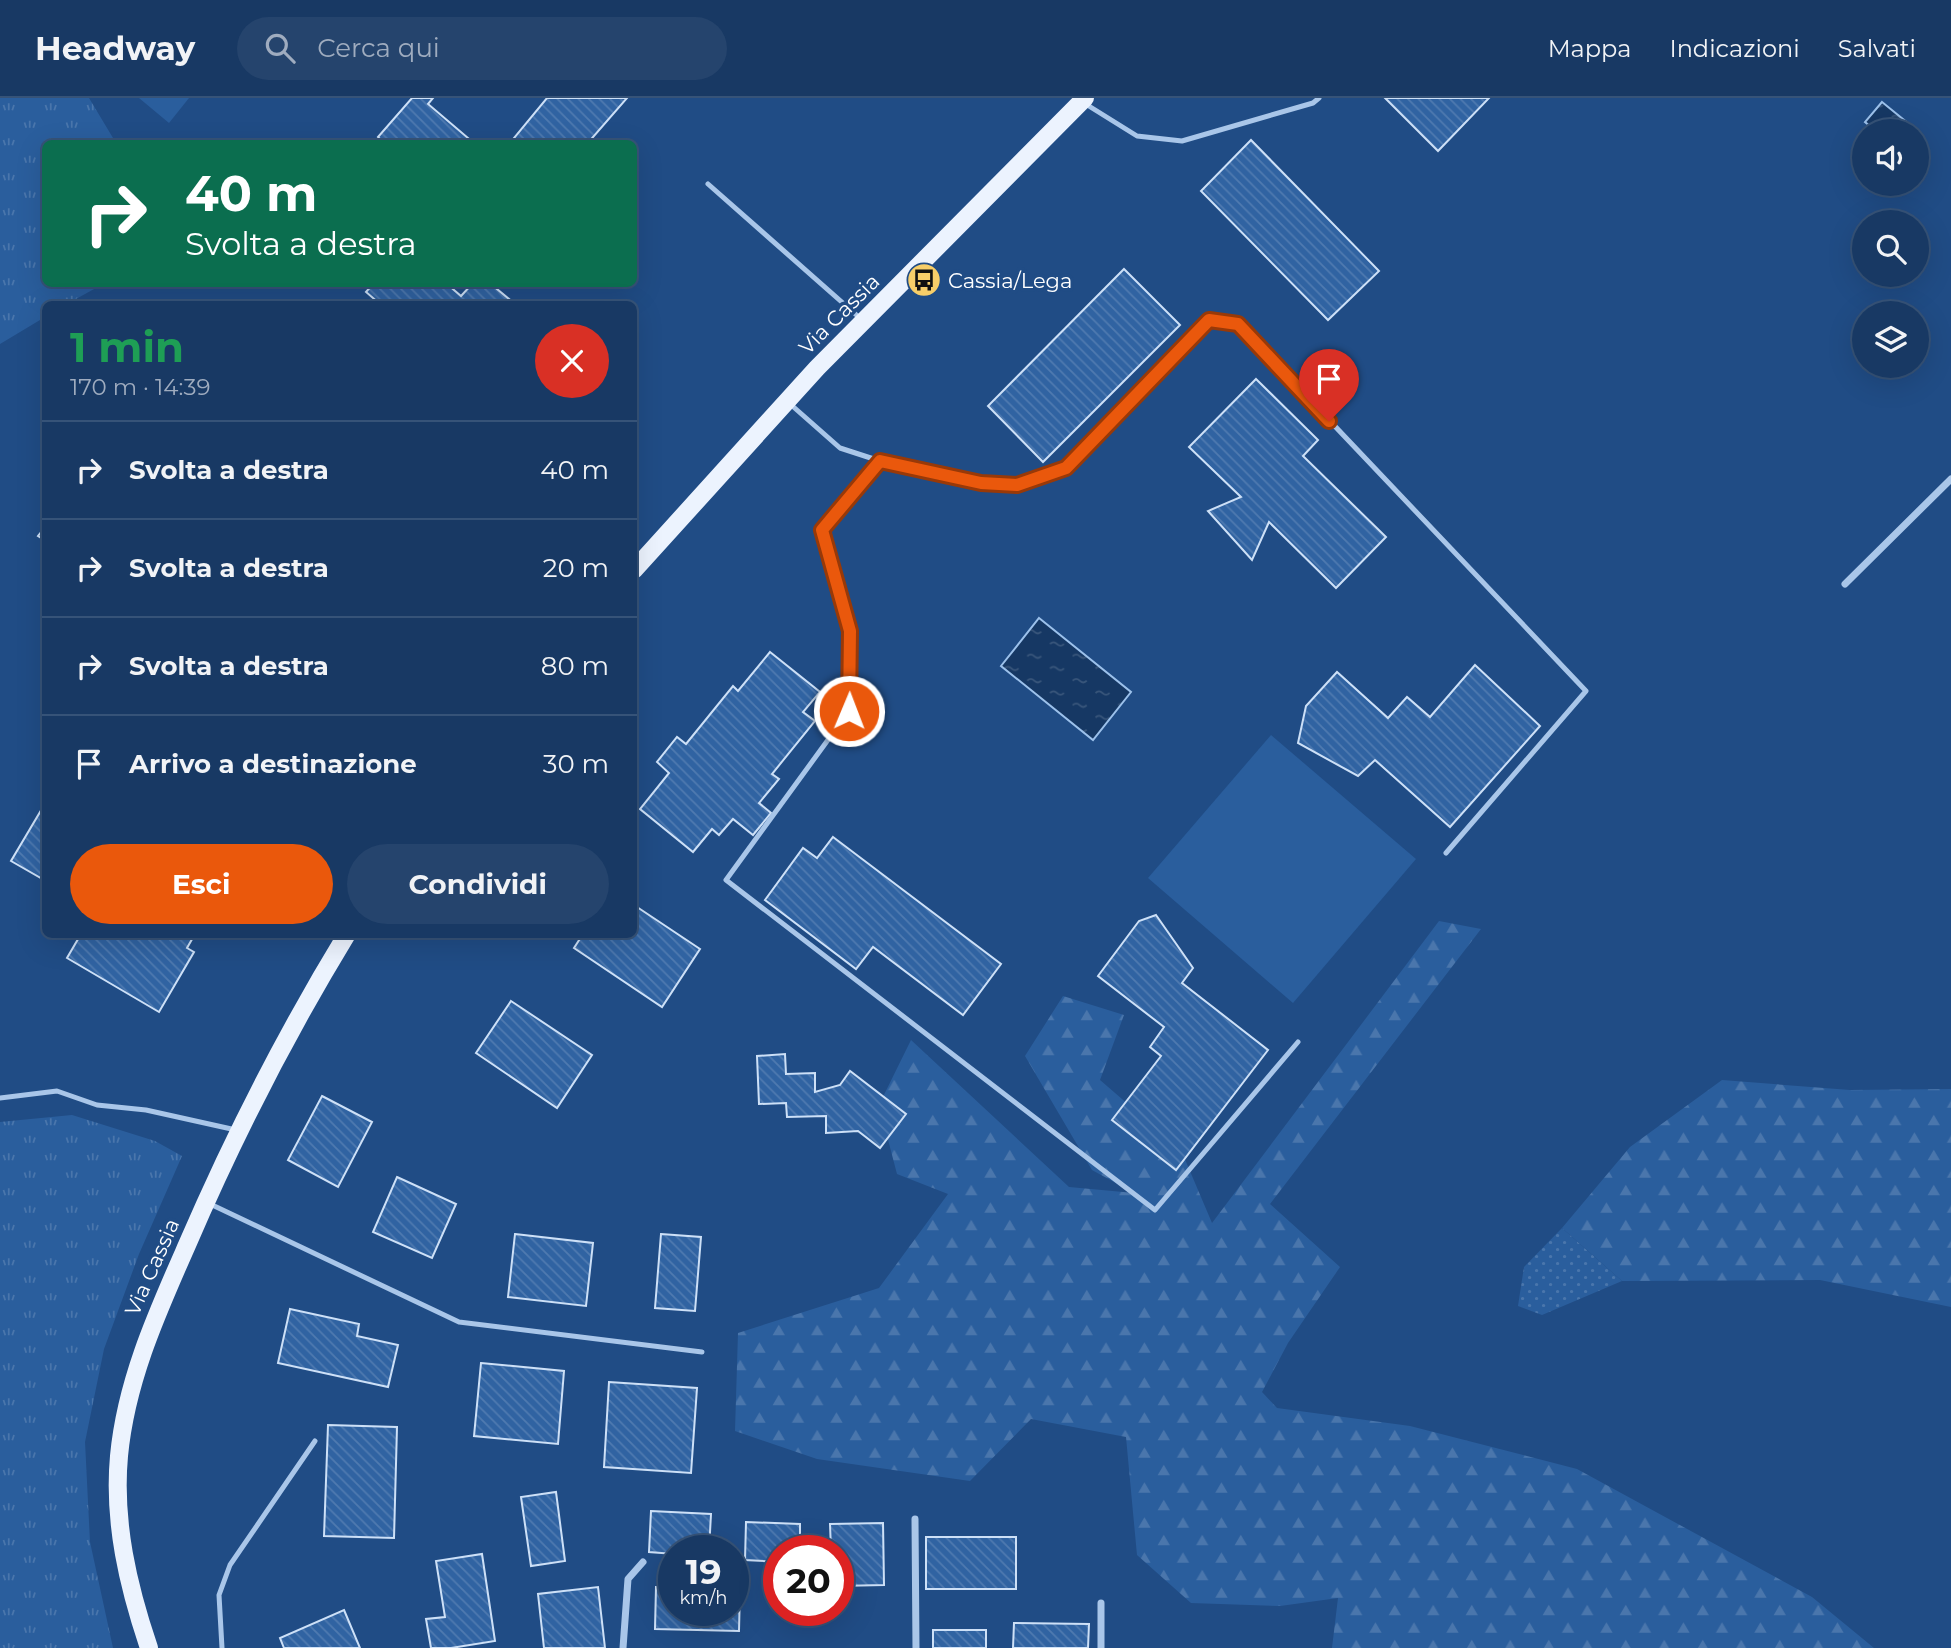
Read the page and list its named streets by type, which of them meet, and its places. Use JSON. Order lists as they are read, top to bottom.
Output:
{
  "streets": {
    "main road": ["Via Cassia"]
  },
  "places": {
    "bus stop": ["Cassia/Lega"]
  },
  "page": {
    "header": "Headway",
    "search": "Cerca qui",
    "nav": ["Mappa", "Indicazioni", "Salvati"],
    "turn": ["40 m", "Svolta a destra"],
    "heading": ["1 min", "170 m · 14:39"],
    "list": [
      {
        "name": "Svolta a destra",
        "value": "40 m"
      },
      {
        "name": "Svolta a destra",
        "value": "20 m"
      },
      {
        "name": "Svolta a destra",
        "value": "80 m"
      },
      {
        "name": "Arrivo a destinazione",
        "value": "30 m"
      }
    ],
    "buttons": ["Esci", "Condividi"],
    "speed": "19 km/h",
    "limit": "20"
  }
}
